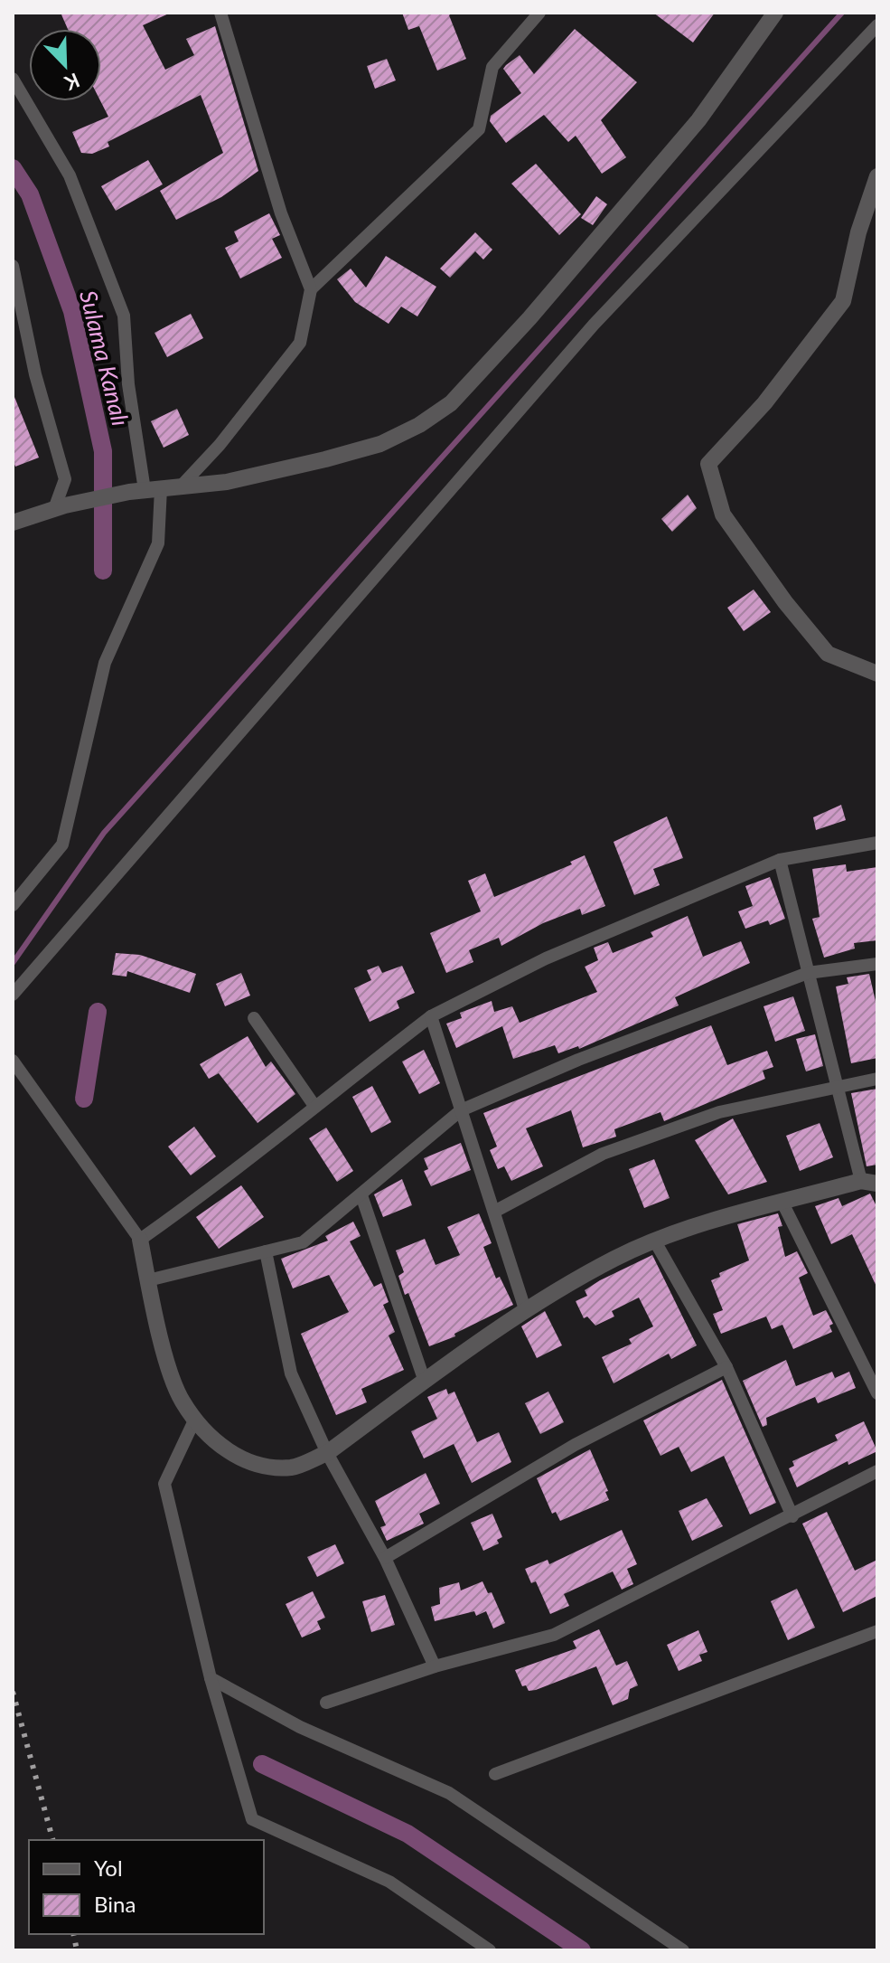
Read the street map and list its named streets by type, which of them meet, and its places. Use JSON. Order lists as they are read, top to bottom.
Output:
{
  "water": ["Sulama Kanalı"],
  "legend": ["Yol", "Bina"],
  "north": "bottom right"
}
